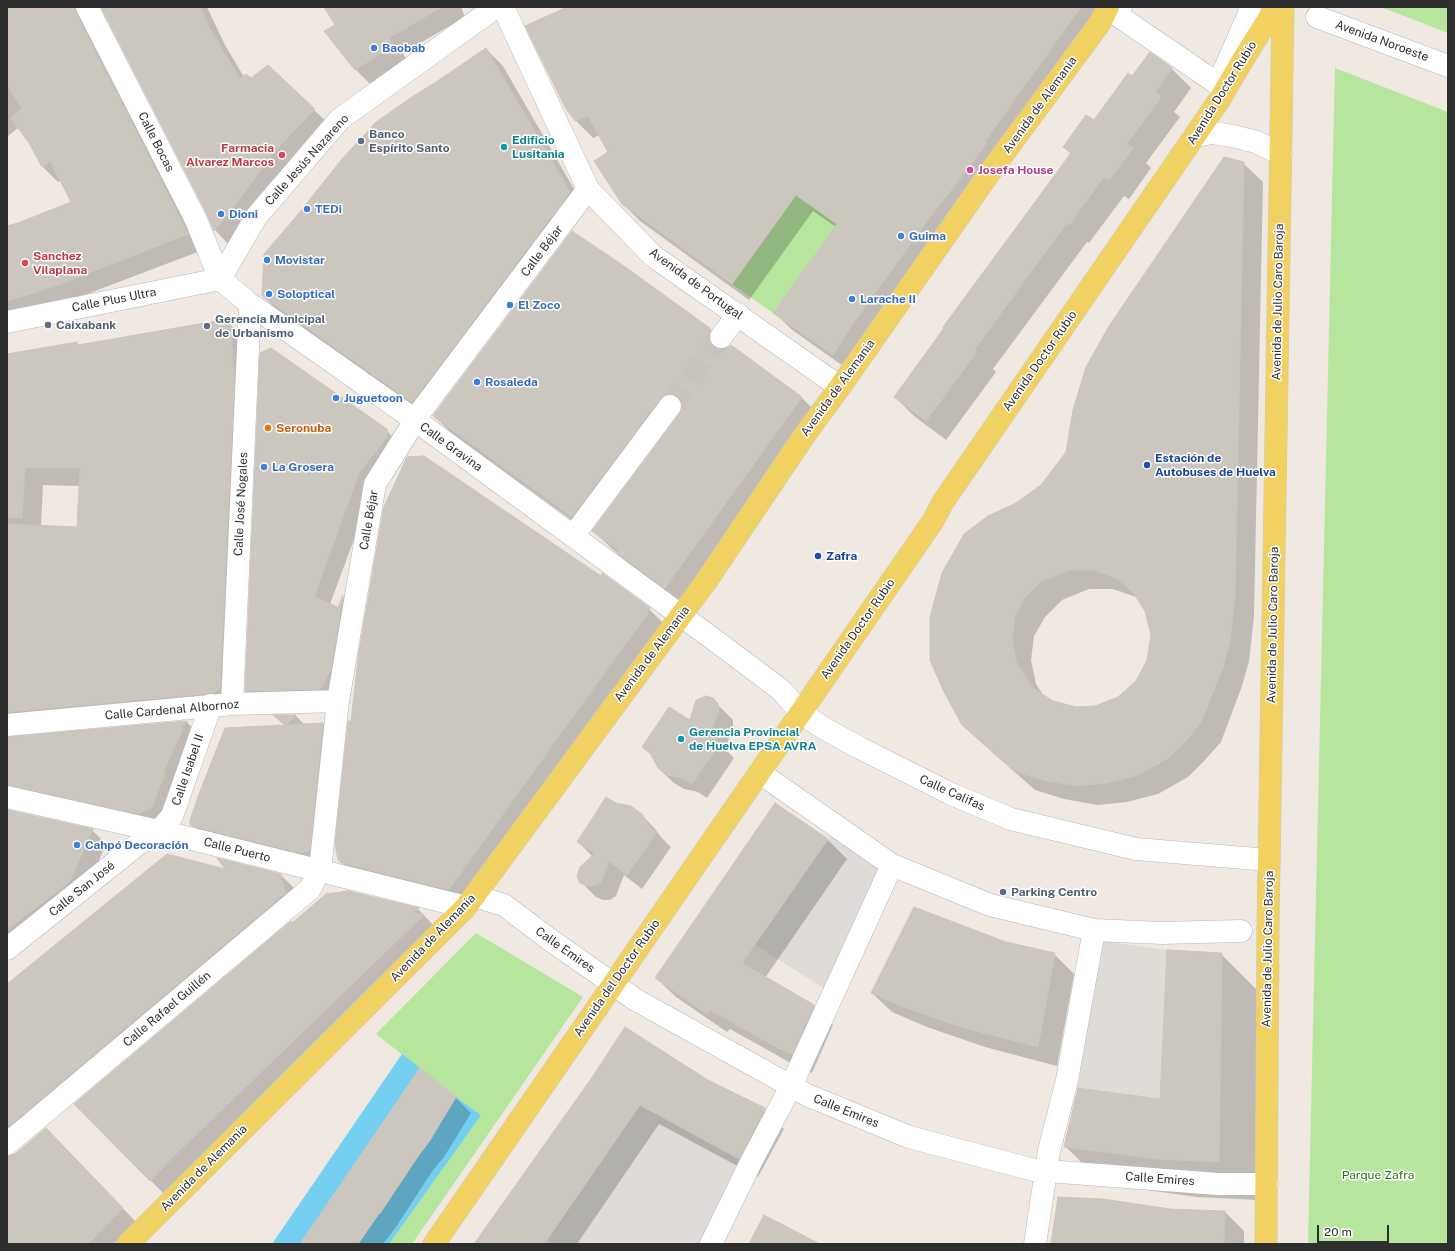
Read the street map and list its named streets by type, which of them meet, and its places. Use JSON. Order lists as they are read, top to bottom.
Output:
{
  "streets": {
    "main road": [
      "Avenida Doctor Rubio",
      "Avenida de Alemania",
      "Avenida de Julio Caro Baroja",
      "Avenida del Doctor Rubio"
    ],
    "street": [
      "Avenida Noroeste",
      "Calle Bocas",
      "Calle Jesús Nazareno",
      "Calle Béjar",
      "Avenida de Portugal",
      "Calle Plus Ultra",
      "Calle Gravina",
      "Calle José Nogales",
      "Calle Cardenal Albornoz",
      "Calle Isabel II",
      "Calle Califas",
      "Calle Puerto",
      "Calle San José",
      "Calle Emires",
      "Calle Rafael Guillén"
    ]
  },
  "crossings": [
    ["Avenida Doctor Rubio", "Calle Califas"],
    ["Avenida Doctor Rubio", "Avenida del Doctor Rubio"],
    ["Avenida de Alemania", "Avenida de Portugal"],
    ["Avenida de Alemania", "Calle Gravina"],
    ["Avenida de Alemania", "Calle Califas"],
    ["Avenida de Alemania", "Calle Puerto"],
    ["Avenida de Alemania", "Calle Emires"],
    ["Calle Bocas", "Calle Jesús Nazareno"],
    ["Calle Bocas", "Calle Plus Ultra"],
    ["Calle Bocas", "Calle Gravina"],
    ["Calle Jesús Nazareno", "Calle Plus Ultra"],
    ["Calle Jesús Nazareno", "Calle Gravina"],
    ["Calle Béjar", "Avenida de Portugal"],
    ["Calle Béjar", "Calle Gravina"],
    ["Calle Béjar", "Calle Cardenal Albornoz"],
    ["Calle Béjar", "Calle Puerto"],
    ["Calle Béjar", "Calle Rafael Guillén"],
    ["Calle Plus Ultra", "Calle Gravina"],
    ["Avenida de Julio Caro Baroja", "Calle Califas"],
    ["Avenida de Julio Caro Baroja", "Calle Emires"],
    ["Calle Gravina", "Calle José Nogales"],
    ["Calle Gravina", "Calle Califas"],
    ["Calle José Nogales", "Calle Cardenal Albornoz"],
    ["Calle José Nogales", "Calle Isabel II"],
    ["Calle Cardenal Albornoz", "Calle Isabel II"],
    ["Calle Isabel II", "Calle Puerto"],
    ["Calle Isabel II", "Calle San José"],
    ["Calle Califas", "Avenida del Doctor Rubio"],
    ["Calle Puerto", "Calle San José"],
    ["Calle Puerto", "Calle Emires"],
    ["Calle Puerto", "Calle Rafael Guillén"],
    ["Calle Emires", "Avenida del Doctor Rubio"]
  ],
  "parks": ["Parque Zafra"],
  "places": [
    "Baobab",
    "Banco Espírito Santo",
    "Edificio Lusitania",
    "Farmacia Alvarez Marcos",
    "Josefa House",
    "TEDi",
    "Dioni",
    "Guima",
    "Movistar",
    "Sanchez Vilaplana",
    "Soloptical",
    "Larache II",
    "El Zoco",
    "Caixabank",
    "Gerencia Municipal de Urbanismo",
    "Rosaleda",
    "Juguetoon",
    "Seronuba",
    "Estación de Autobuses de Huelva",
    "La Grosera",
    "Zafra",
    "Gerencia Provincial de Huelva EPSA AVRA",
    "Cahpó Decoración",
    "Parking Centro"
  ],
  "scale_bar": "20 m"
}
